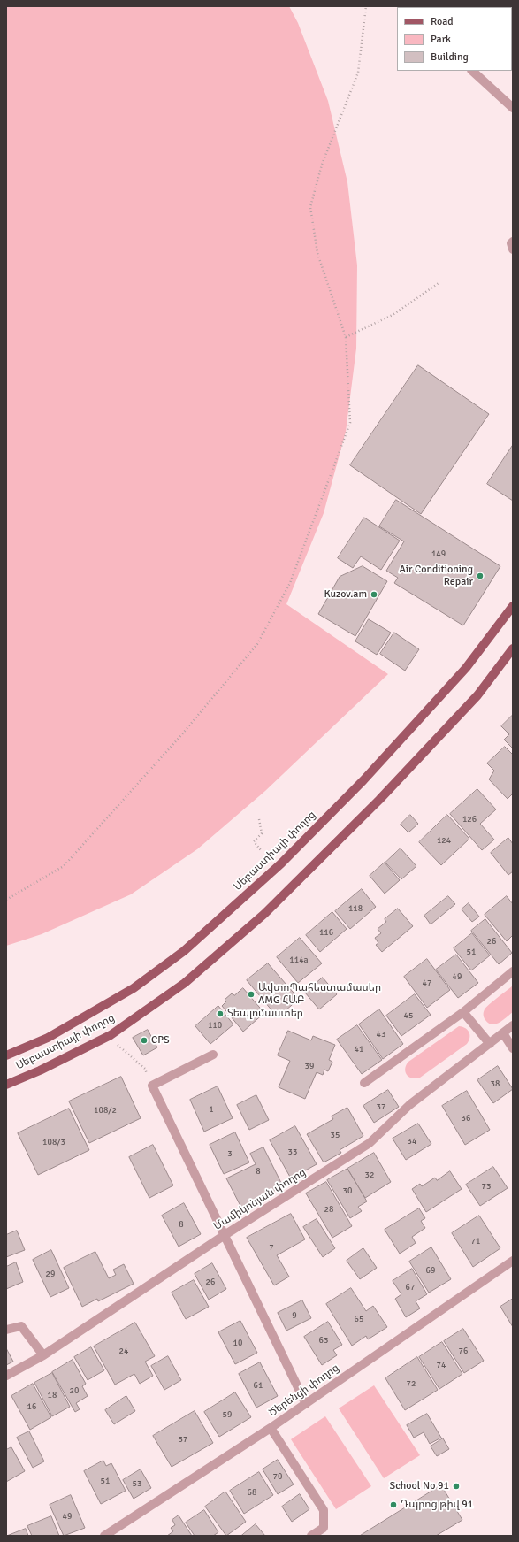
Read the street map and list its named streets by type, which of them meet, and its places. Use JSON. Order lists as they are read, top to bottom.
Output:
{
  "streets": {
    "main road": ["Սեբաստիայի փողոց"],
    "street": ["Մամիկոնյան փողոց", "Ծերենցի փողոց"]
  },
  "places": [
    "Air Conditioning Repair",
    "Kuzov.am",
    "ԱվտոՊահեստամասեր AMG ՀԱԲ",
    "Տեպլոմաստեր",
    "CPS",
    "School No 91",
    "Դպրոց թիվ 91"
  ],
  "house_numbers": [
    "149",
    "126",
    "124",
    "118",
    "116",
    "26",
    "51",
    "114a",
    "49",
    "47",
    "45",
    "110",
    "43",
    "41",
    "39",
    "38",
    "37",
    "1",
    "108/2",
    "36",
    "35",
    "34",
    "108/3",
    "33",
    "3",
    "8",
    "32",
    "73",
    "30",
    "28",
    "8",
    "71",
    "7",
    "69",
    "29",
    "26",
    "67",
    "9",
    "65",
    "63",
    "10",
    "24",
    "76",
    "74",
    "72",
    "61",
    "20",
    "18",
    "16",
    "59",
    "57",
    "70",
    "51",
    "53",
    "68",
    "49"
  ],
  "legend": ["Road", "Park", "Building"]
}
